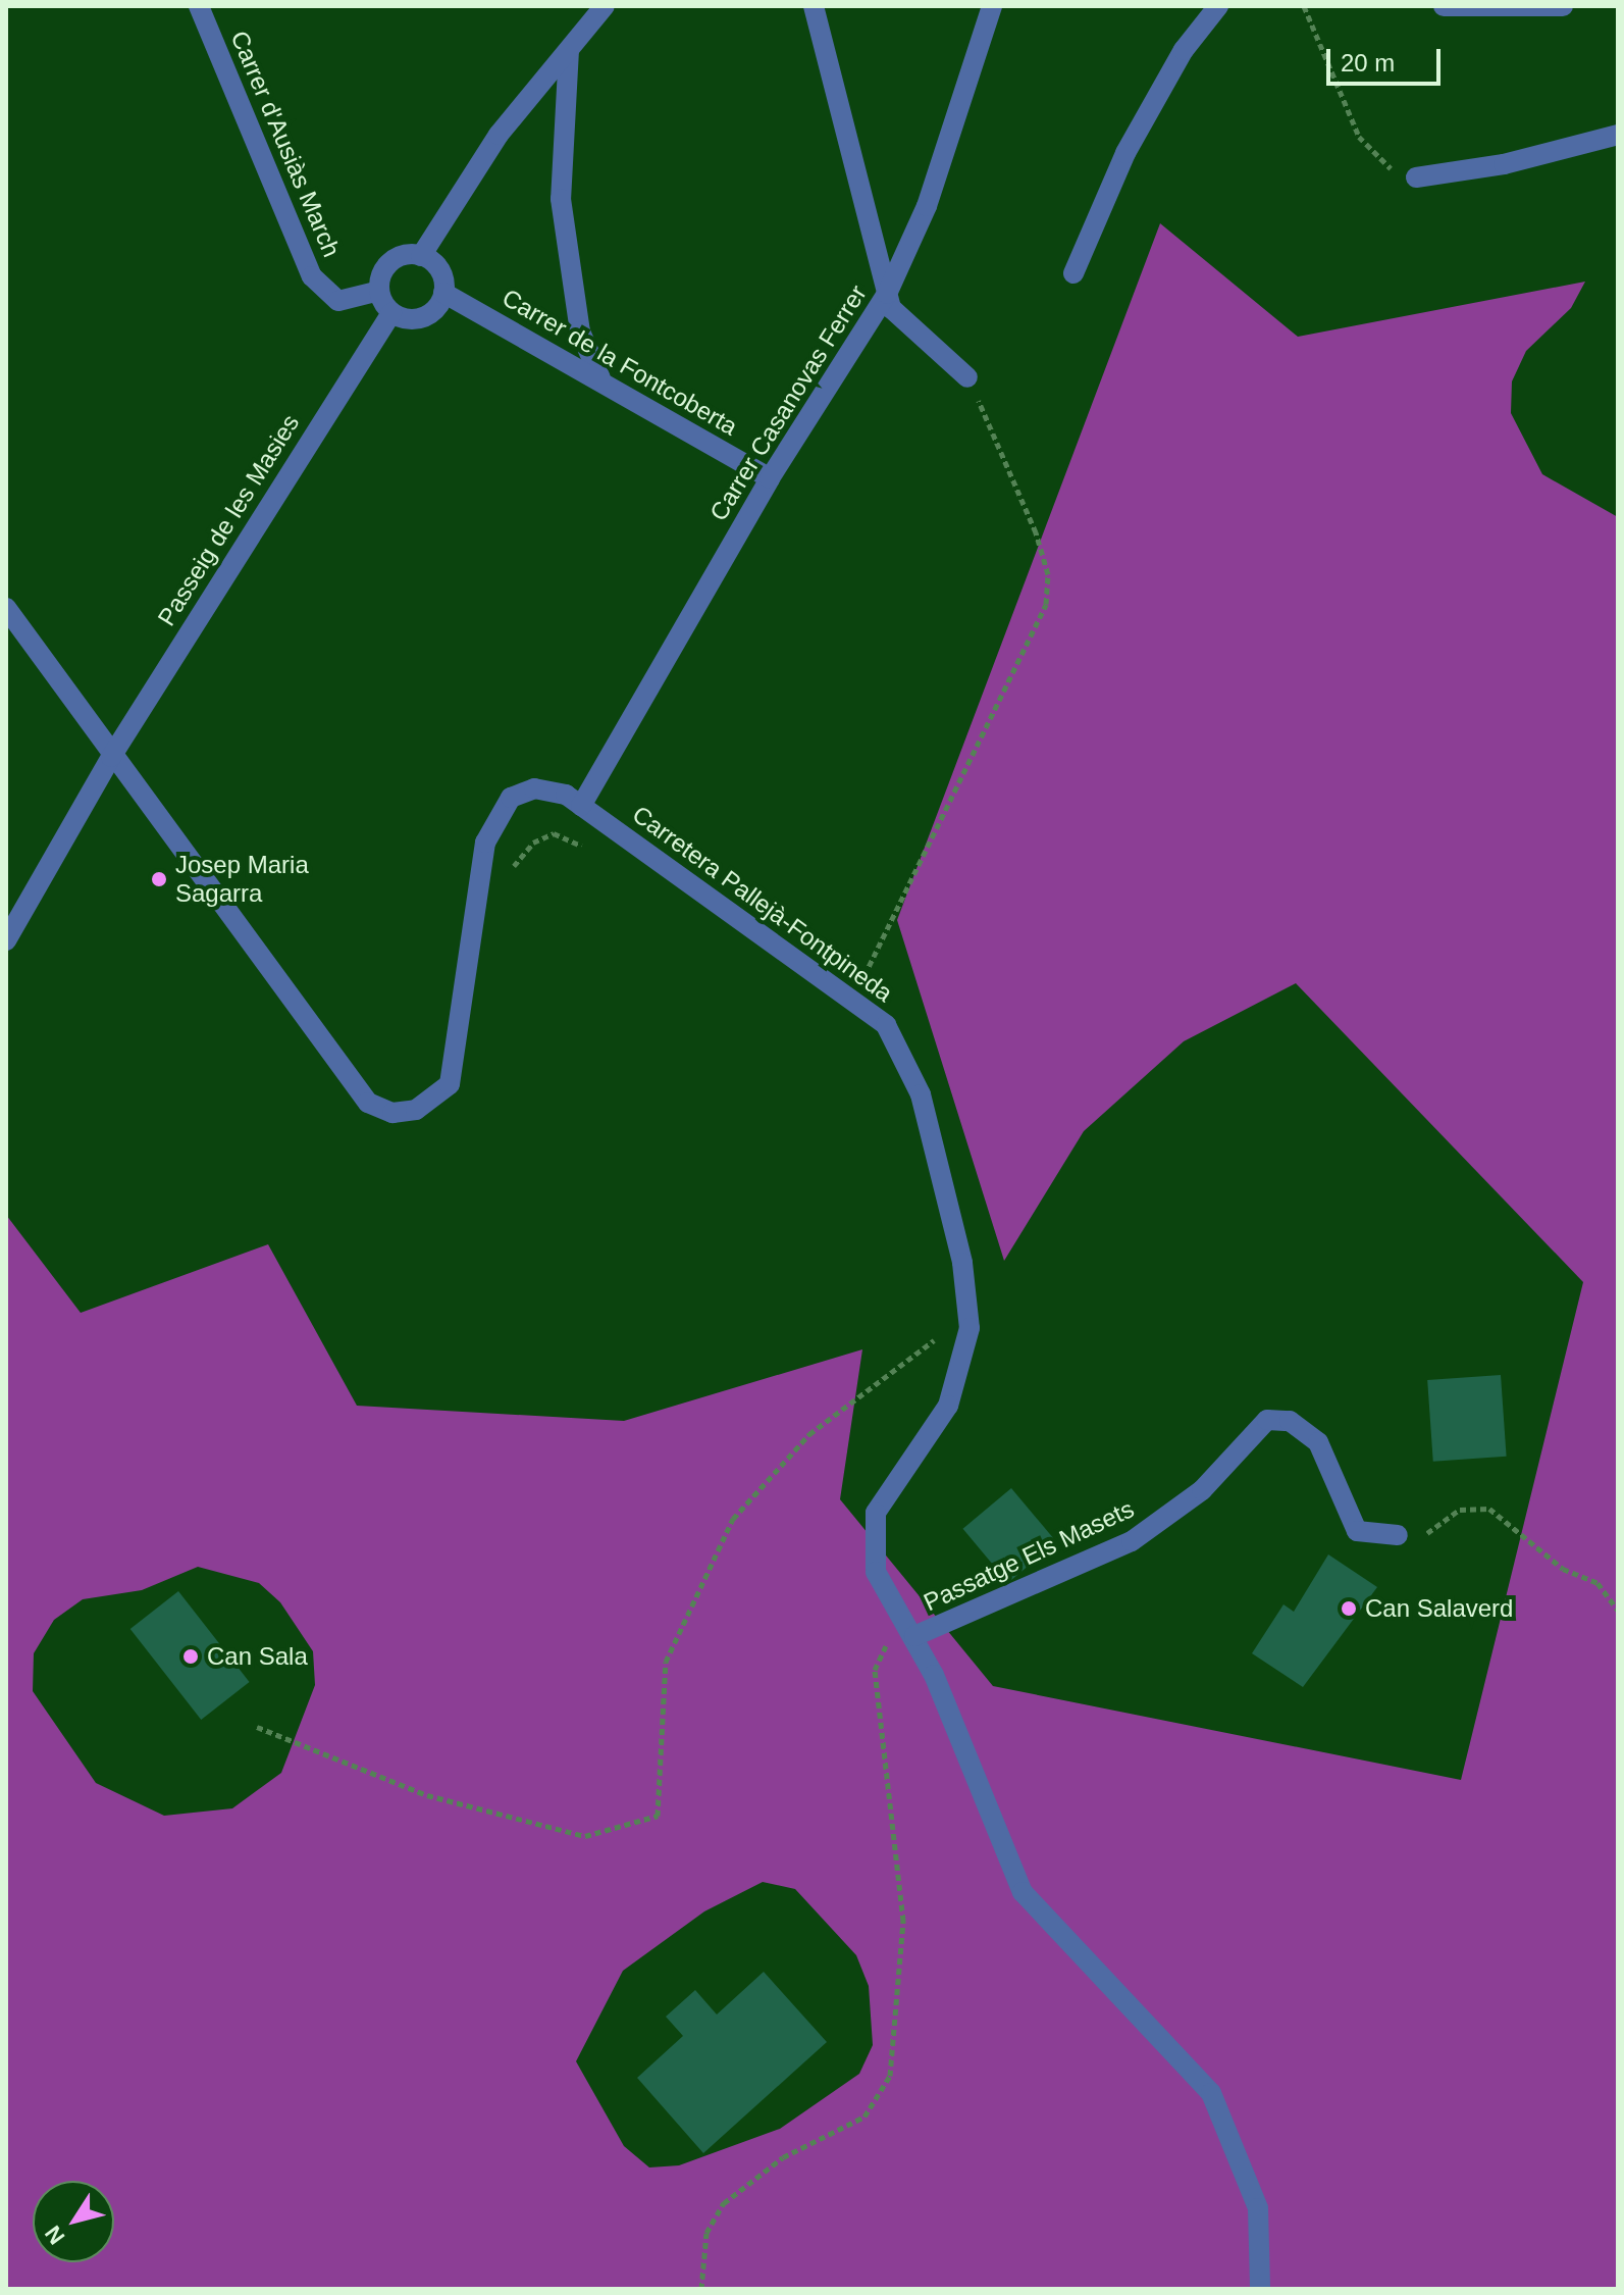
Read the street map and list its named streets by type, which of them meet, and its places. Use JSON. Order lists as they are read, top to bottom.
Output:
{
  "streets": {
    "street": [
      "Carrer d'Ausiàs March",
      "Carrer de la Fontcoberta",
      "Carrer Casanovas Ferrer",
      "Passeig de les Masies",
      "Carretera Pallejà-Fontpineda",
      "Passatge Els Masets"
    ]
  },
  "crossings": [
    ["Carrer d'Ausiàs March", "Carrer de la Fontcoberta"],
    ["Carrer d'Ausiàs March", "Passeig de les Masies"],
    ["Carrer de la Fontcoberta", "Carrer Casanovas Ferrer"],
    ["Carrer de la Fontcoberta", "Passeig de les Masies"],
    ["Carrer Casanovas Ferrer", "Carretera Pallejà-Fontpineda"],
    ["Passeig de les Masies", "Carretera Pallejà-Fontpineda"],
    ["Carretera Pallejà-Fontpineda", "Passatge Els Masets"]
  ],
  "places": ["Josep Maria Sagarra", "Can Salaverd", "Can Sala"],
  "scale_bar": "20 m",
  "north": "bottom left"
}
